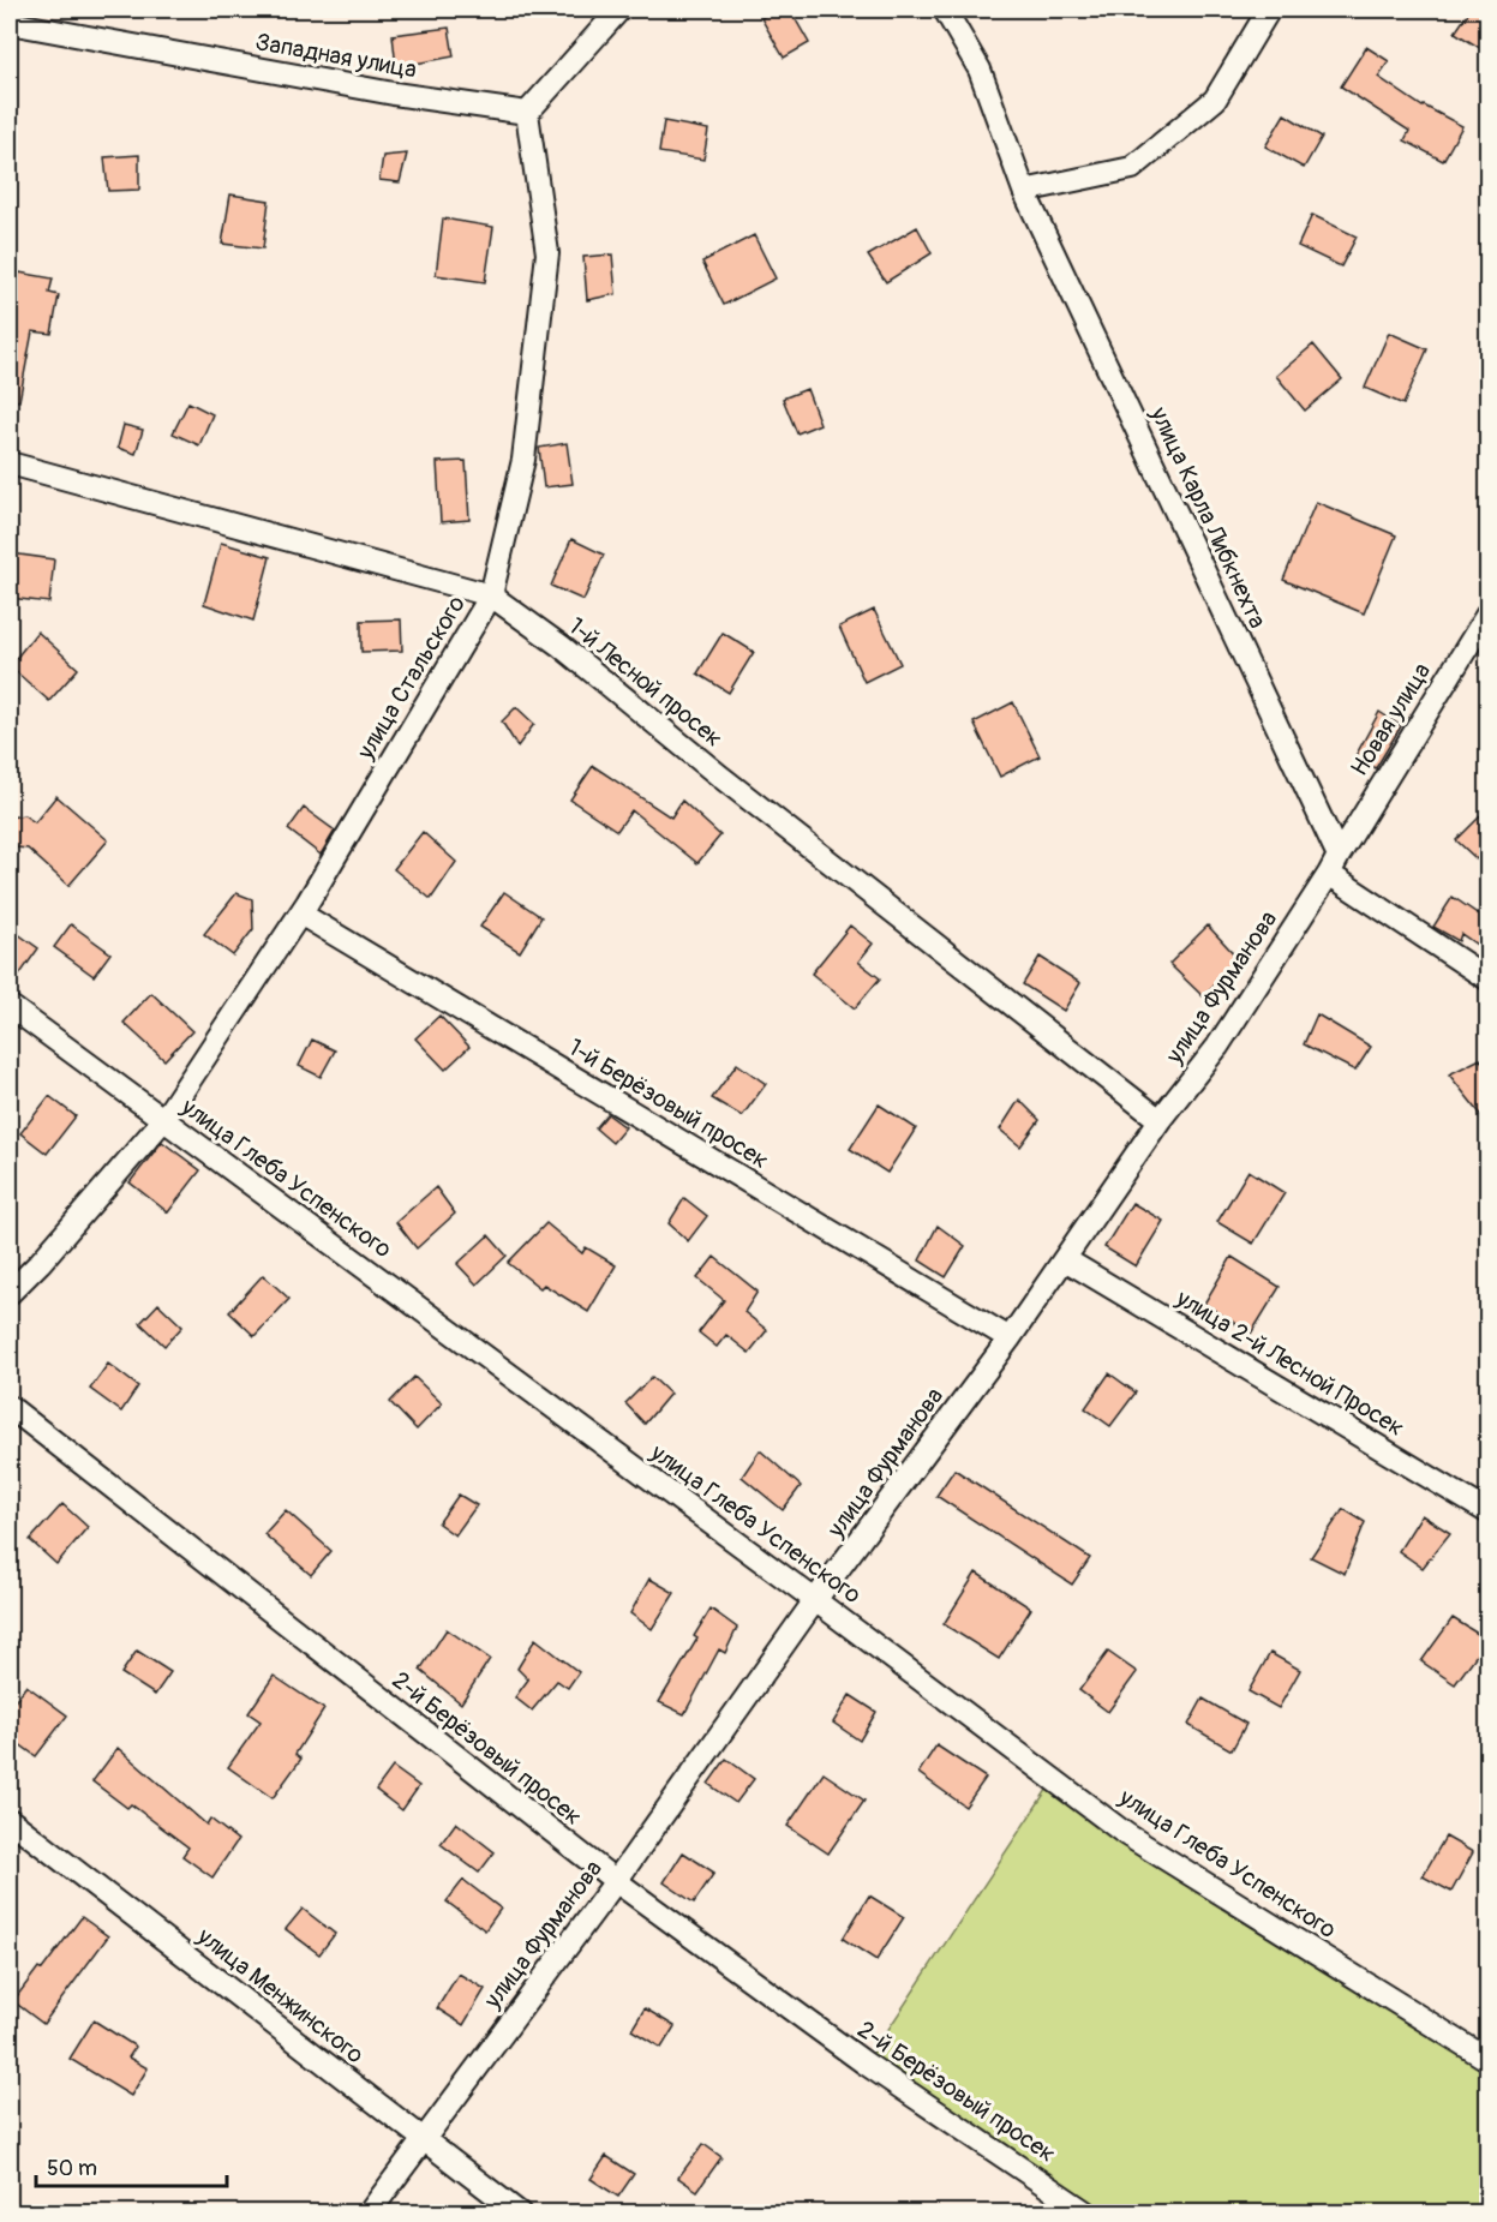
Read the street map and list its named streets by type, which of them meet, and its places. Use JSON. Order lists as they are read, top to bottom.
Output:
{
  "streets": {
    "street": [
      "Западная улица",
      "улица Карла Либкнехта",
      "улица Стальского",
      "1-й Лесной просек",
      "Новая улица",
      "улица Фурманова",
      "1-й Берёзовый просек",
      "улица Глеба Успенского",
      "улица 2-й Лесной Просек",
      "2-й Берёзовый просек",
      "улица Менжинского"
    ]
  },
  "crossings": [
    ["Западная улица", "улица Стальского"],
    ["улица Карла Либкнехта", "Новая улица"],
    ["улица Карла Либкнехта", "улица Фурманова"],
    ["улица Стальского", "1-й Лесной просек"],
    ["улица Стальского", "1-й Берёзовый просек"],
    ["улица Стальского", "улица Глеба Успенского"],
    ["1-й Лесной просек", "улица Фурманова"],
    ["Новая улица", "улица Фурманова"],
    ["улица Фурманова", "1-й Берёзовый просек"],
    ["улица Фурманова", "улица Глеба Успенского"],
    ["улица Фурманова", "улица 2-й Лесной Просек"],
    ["улица Фурманова", "2-й Берёзовый просек"],
    ["улица Фурманова", "улица Менжинского"]
  ],
  "scale_bar": "50 m"
}
